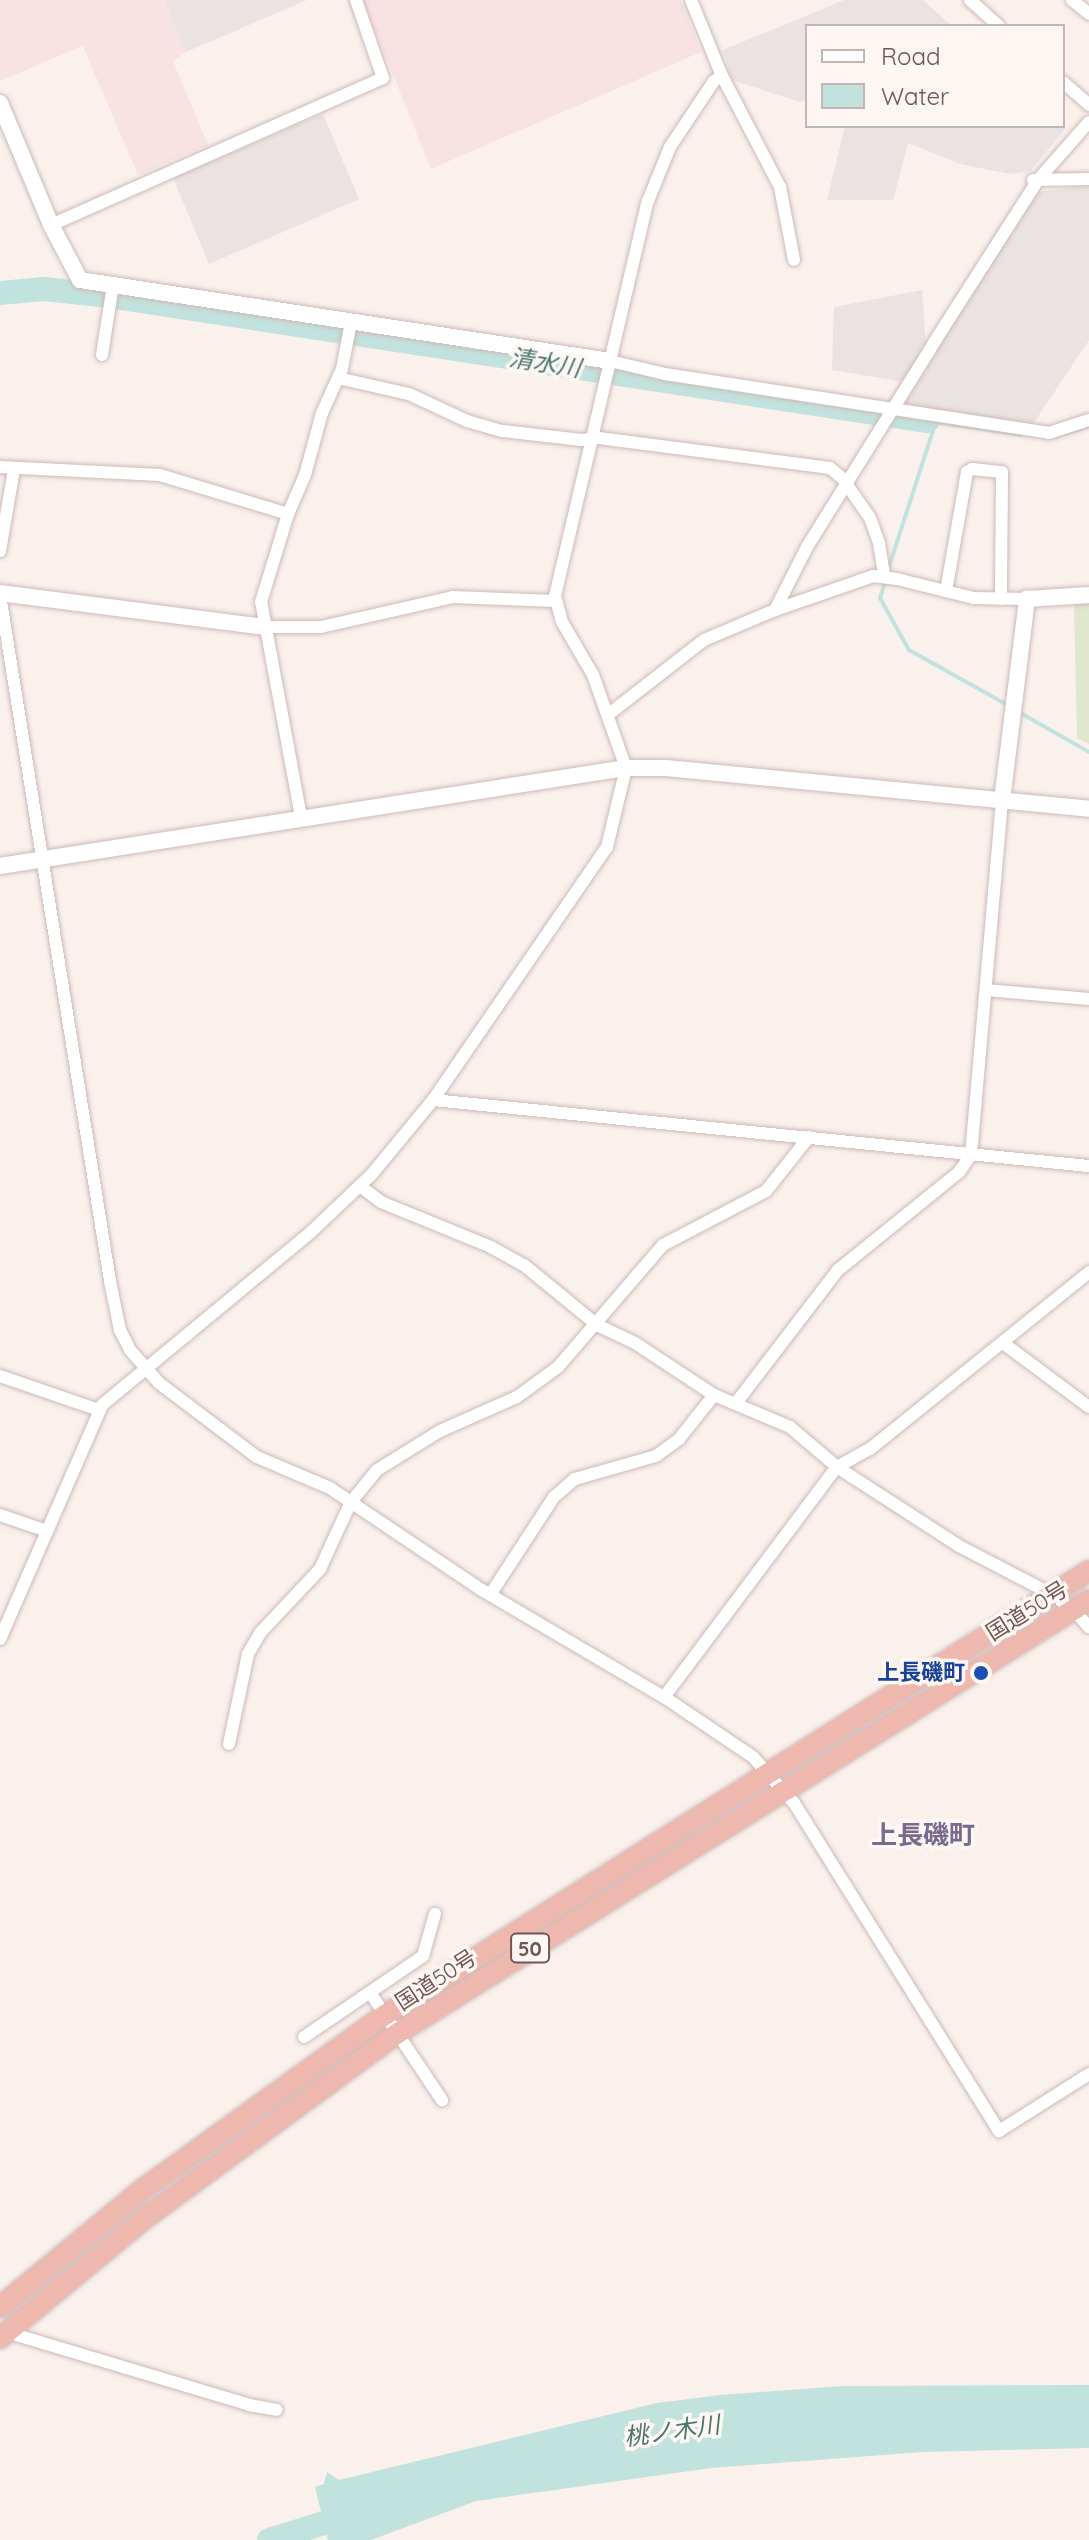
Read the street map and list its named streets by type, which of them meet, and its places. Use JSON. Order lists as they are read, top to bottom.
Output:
{
  "streets": {
    "highway": ["国道50号", "50"]
  },
  "districts": ["上長磯町"],
  "water": ["清水川", "桃ノ木川"],
  "places": ["上長磯町"],
  "legend": ["Road", "Water"]
}
